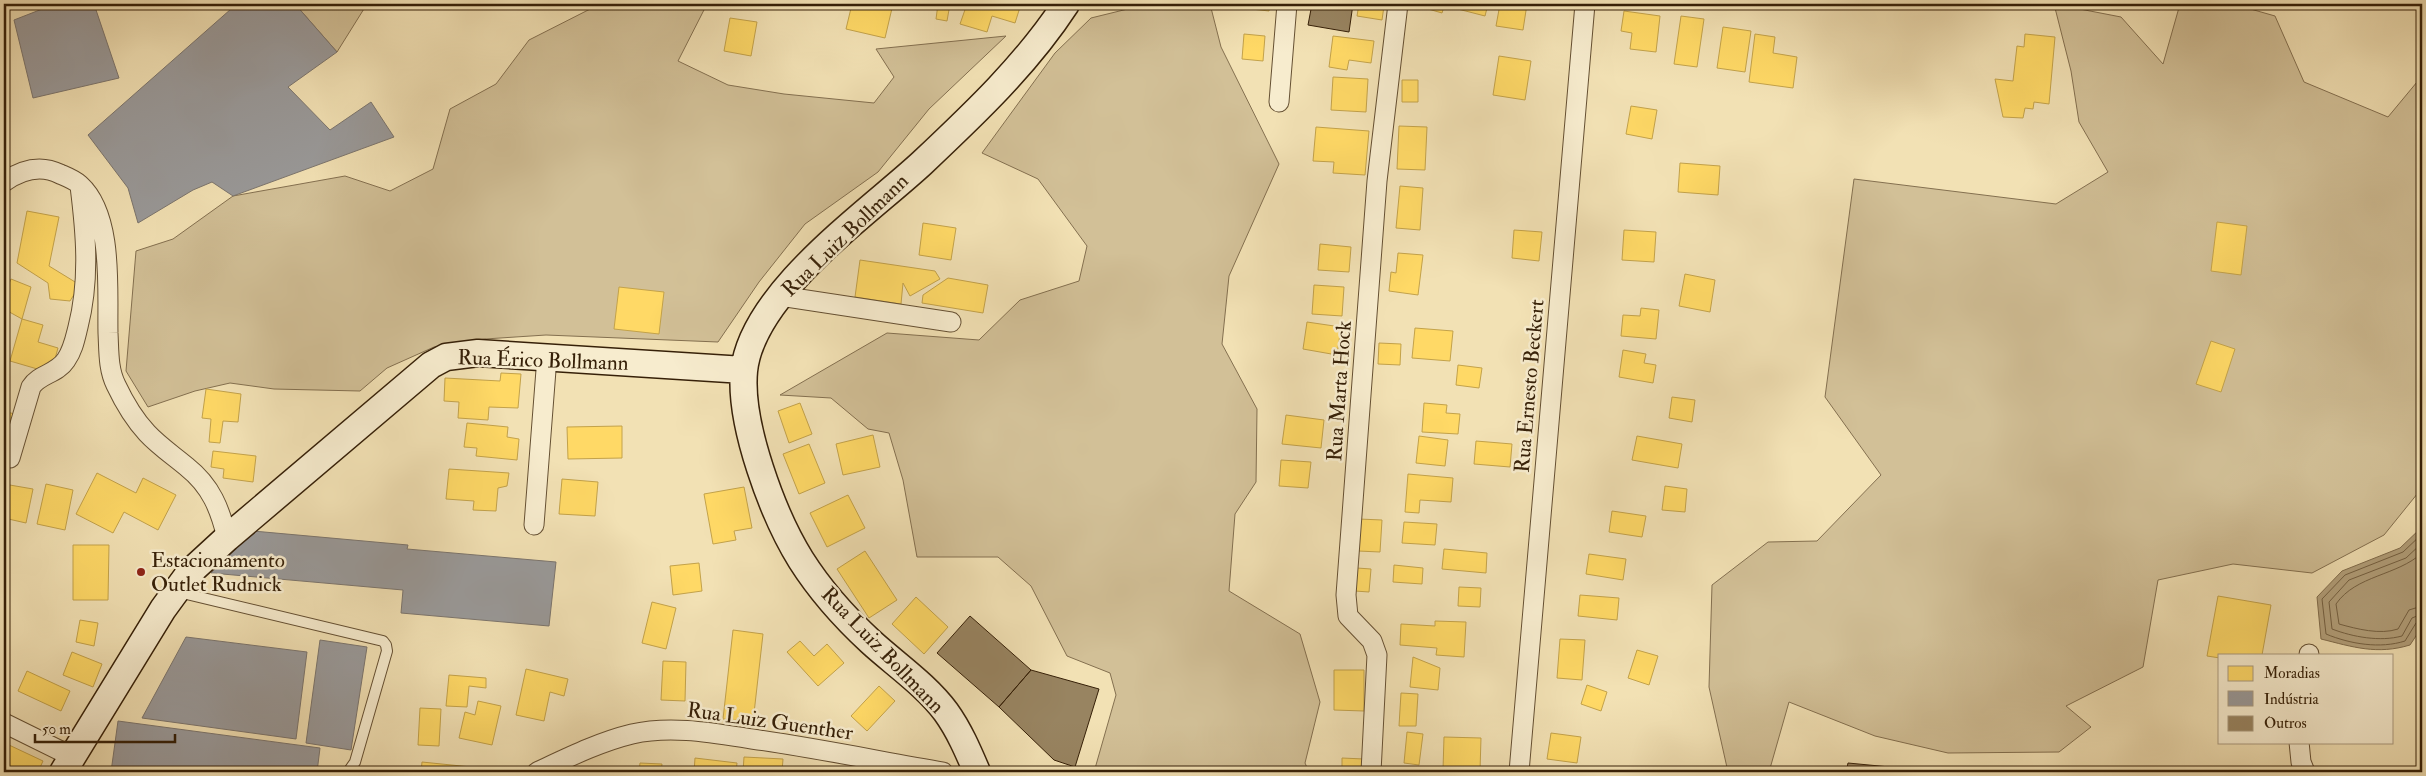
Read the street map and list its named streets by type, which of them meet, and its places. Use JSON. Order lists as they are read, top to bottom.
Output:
{
  "streets": {
    "main road": ["Rua Luiz Bollmann", "Rua Érico Bollmann"],
    "street": ["Rua Ernesto Beckert", "Rua Marta Hock", "Rua Luiz Guenther"]
  },
  "crossings": [
    ["Rua Luiz Bollmann", "Rua Érico Bollmann"]
  ],
  "places": ["Estacionamento Outlet Rudnick"],
  "legend": ["Moradias", "Indústria", "Outros"],
  "scale_bar": "50 m"
}
